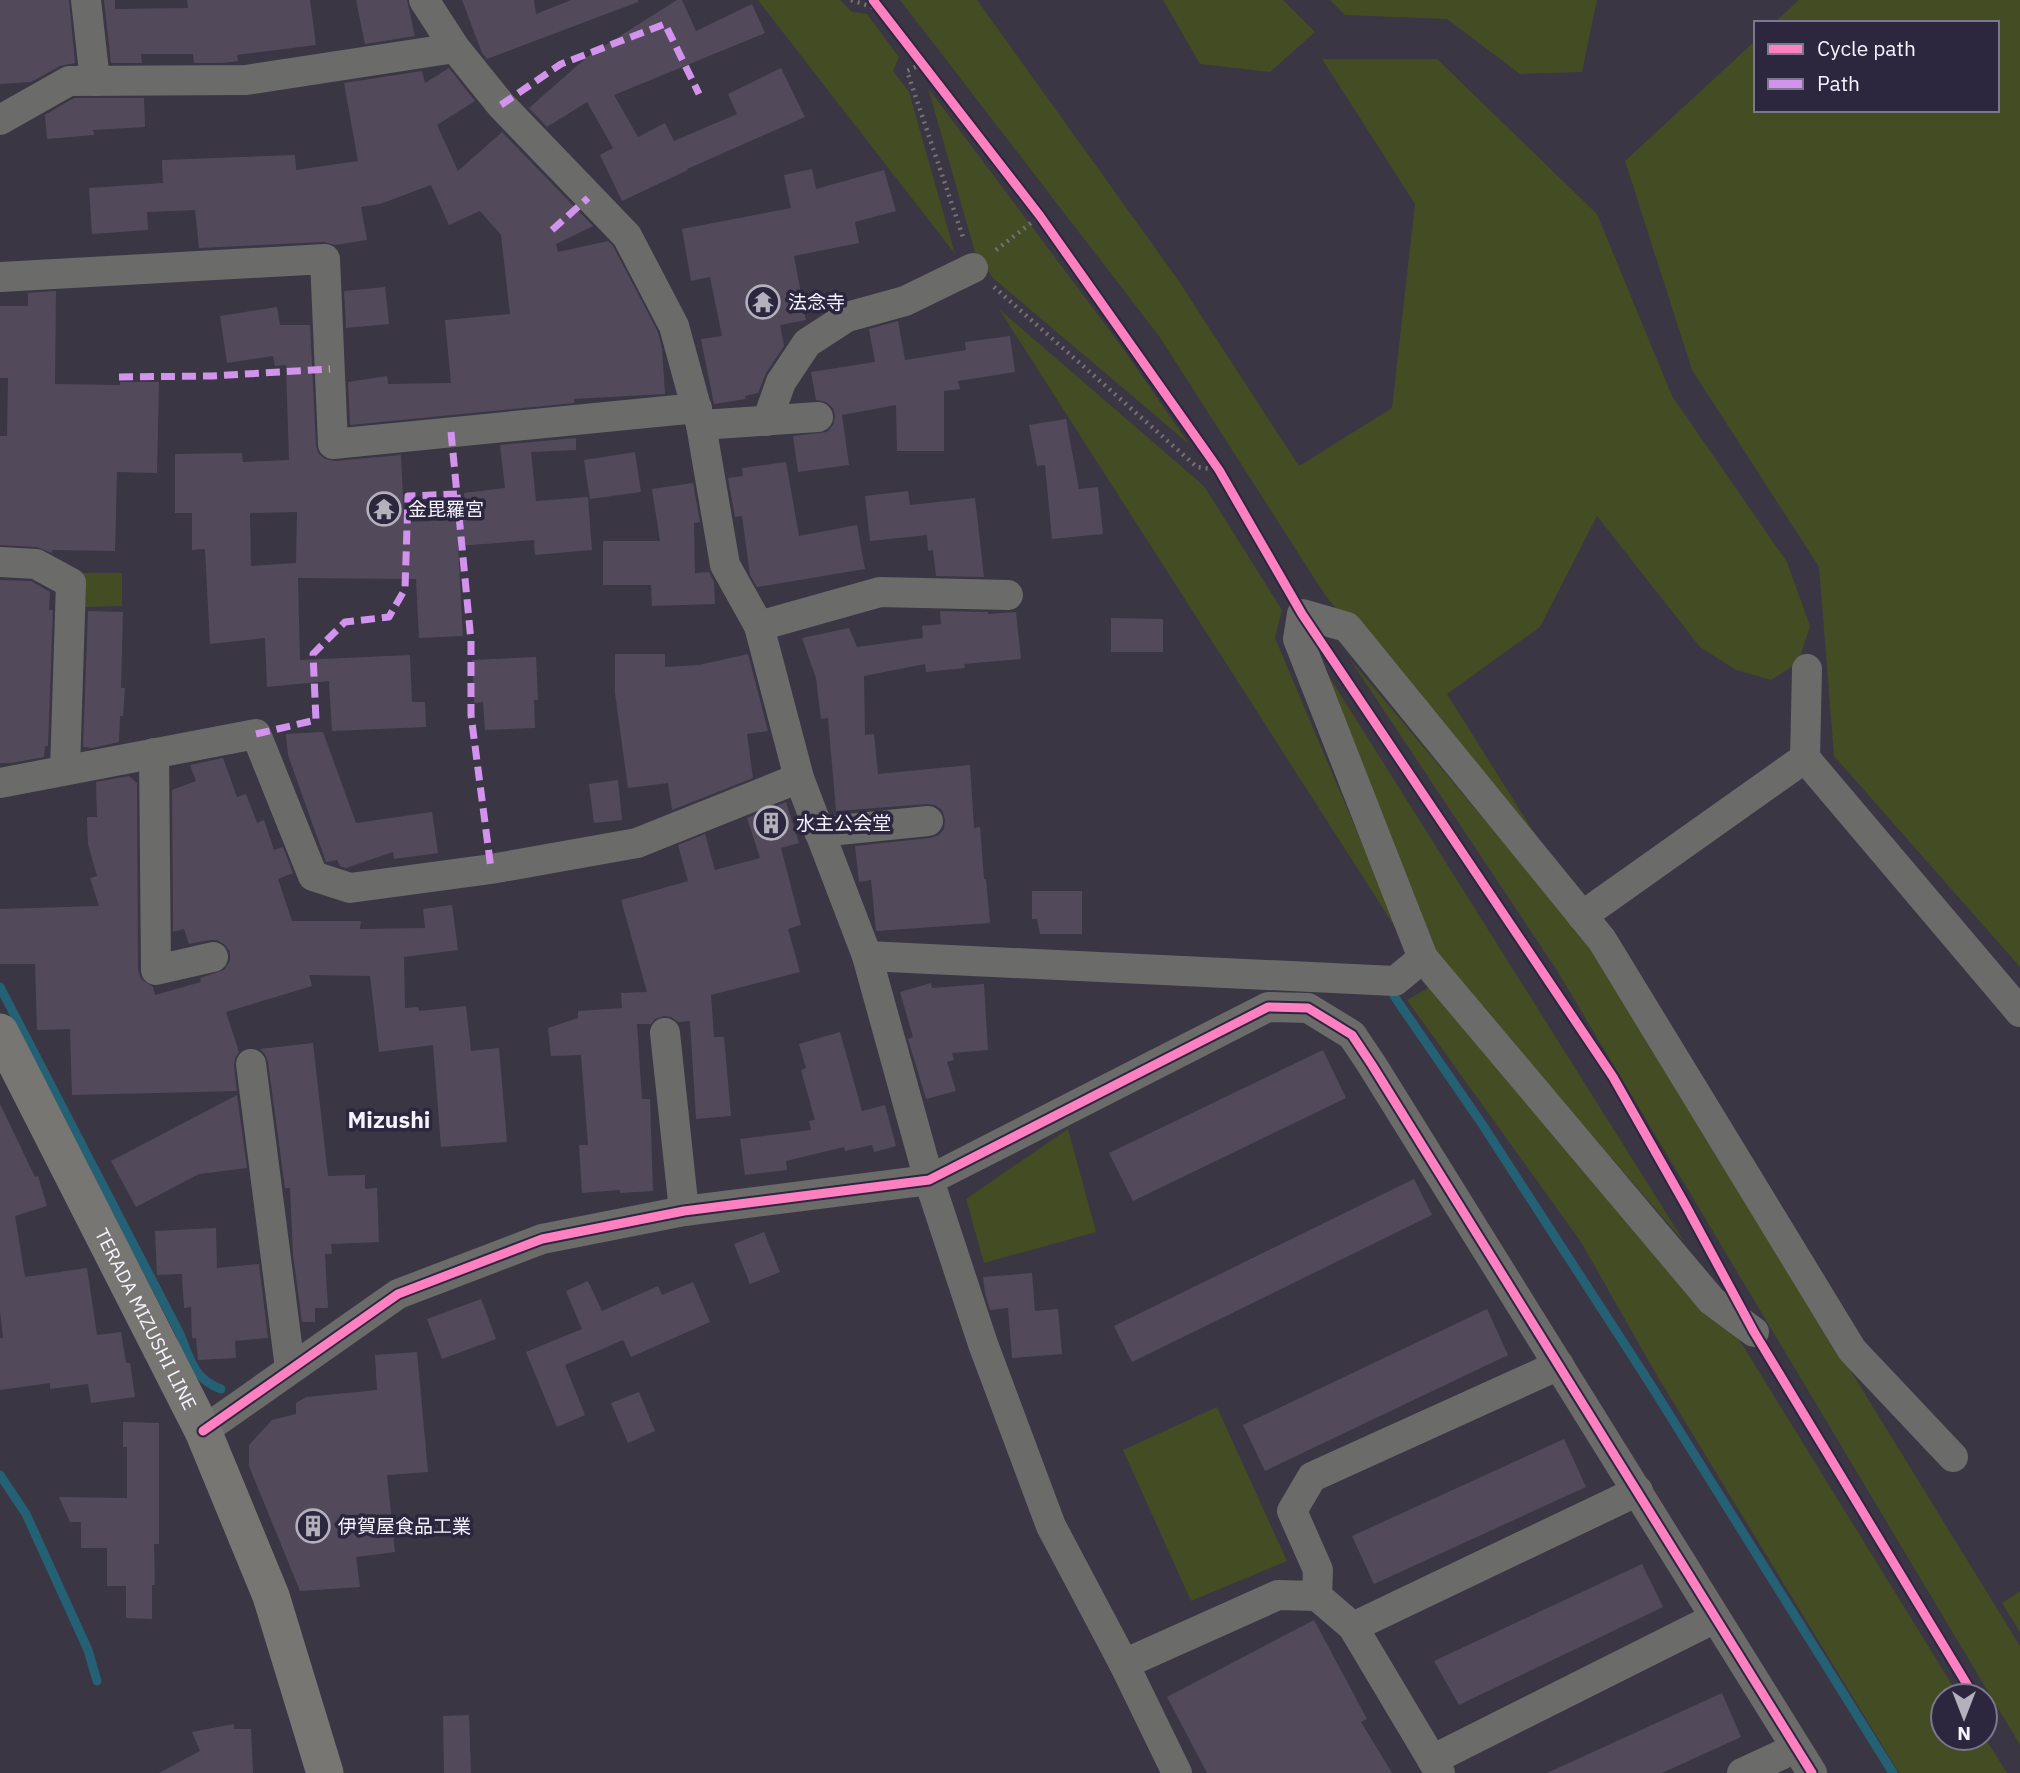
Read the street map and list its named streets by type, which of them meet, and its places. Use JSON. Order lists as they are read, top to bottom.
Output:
{
  "streets": {
    "main road": ["TERADA MIZUSHI LINE"]
  },
  "districts": ["Mizushi"],
  "places": {
    "temple": ["法念寺", "金毘羅宮"],
    "building": ["水主公会堂", "伊賀屋食品工業"]
  },
  "legend": ["Cycle path", "Path"],
  "north": "bottom"
}
